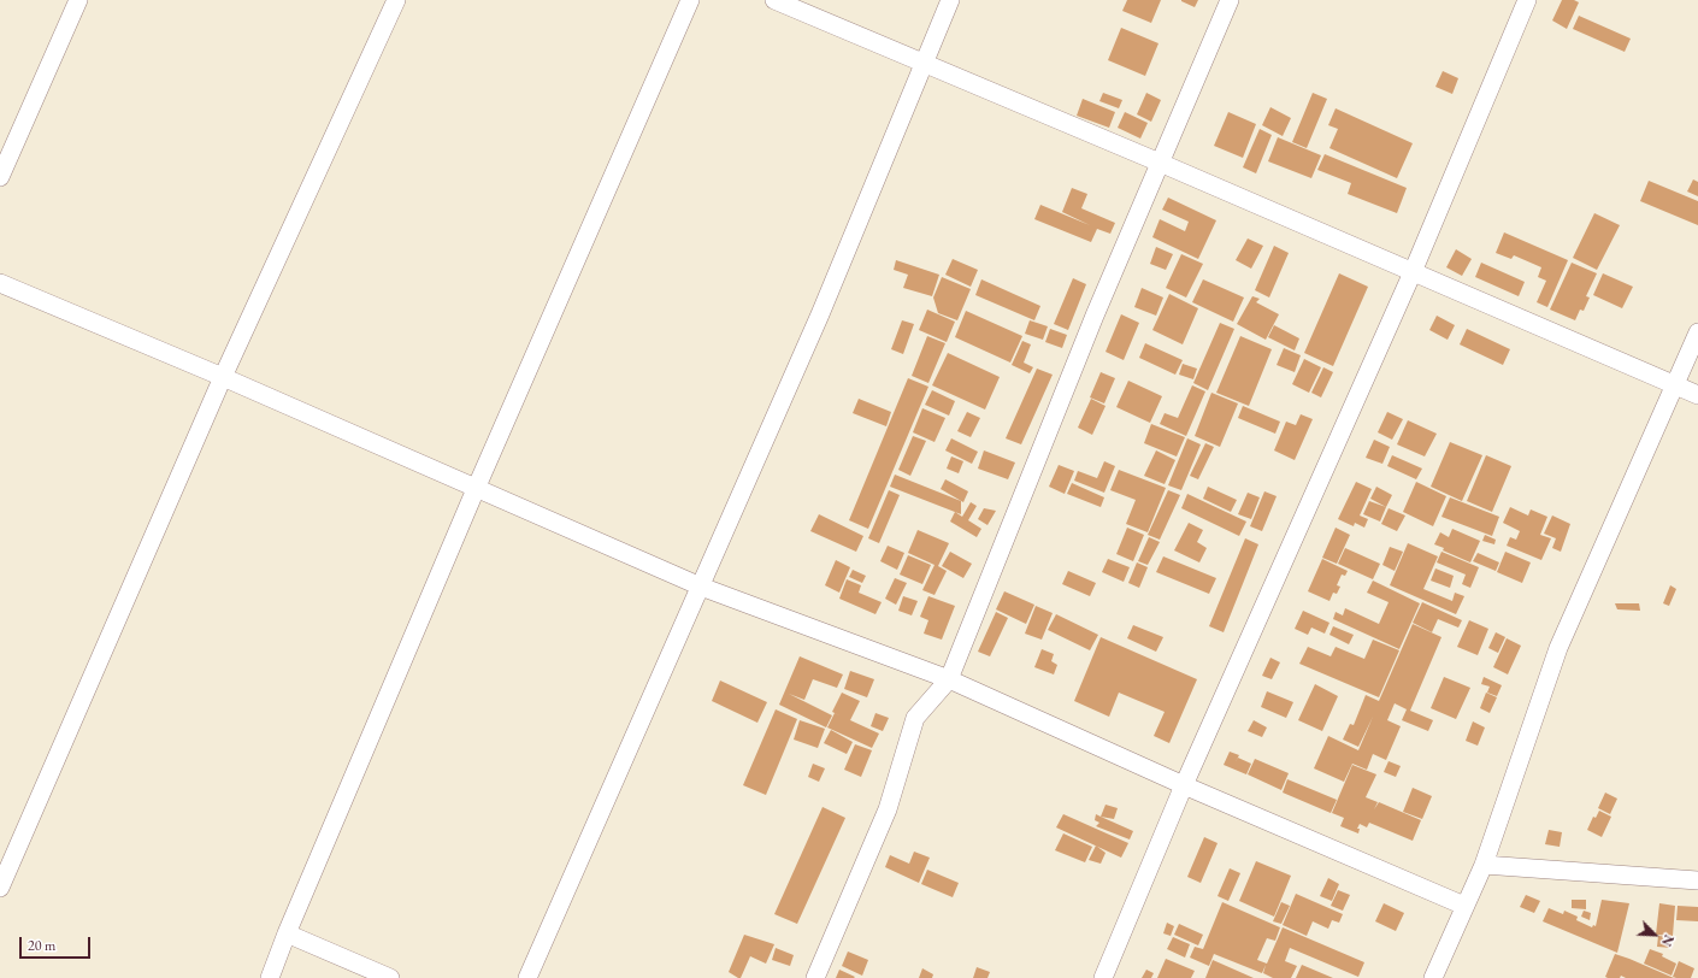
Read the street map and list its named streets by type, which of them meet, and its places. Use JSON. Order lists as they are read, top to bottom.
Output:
{
  "scale_bar": "20 m",
  "north": "bottom right"
}
